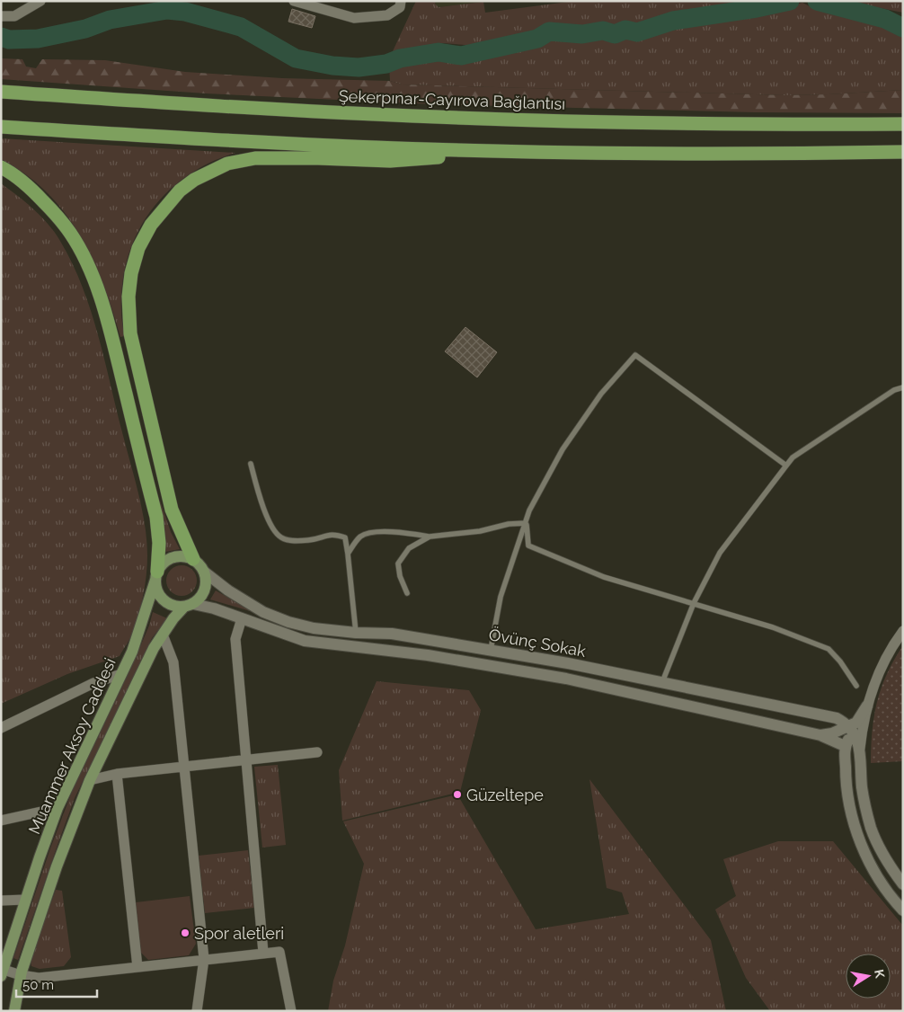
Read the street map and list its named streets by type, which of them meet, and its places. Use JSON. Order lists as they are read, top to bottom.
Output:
{
  "streets": {
    "highway": ["Şekerpınar-Çayırova Bağlantısı"],
    "main road": ["Muammer Aksoy Caddesi"],
    "street": ["Övünç Sokak"]
  },
  "crossings": [
    ["Övünç Sokak", "Muammer Aksoy Caddesi"]
  ],
  "places": ["Güzeltepe", "Spor aletleri"],
  "scale_bar": "50 m",
  "north": "right"
}
